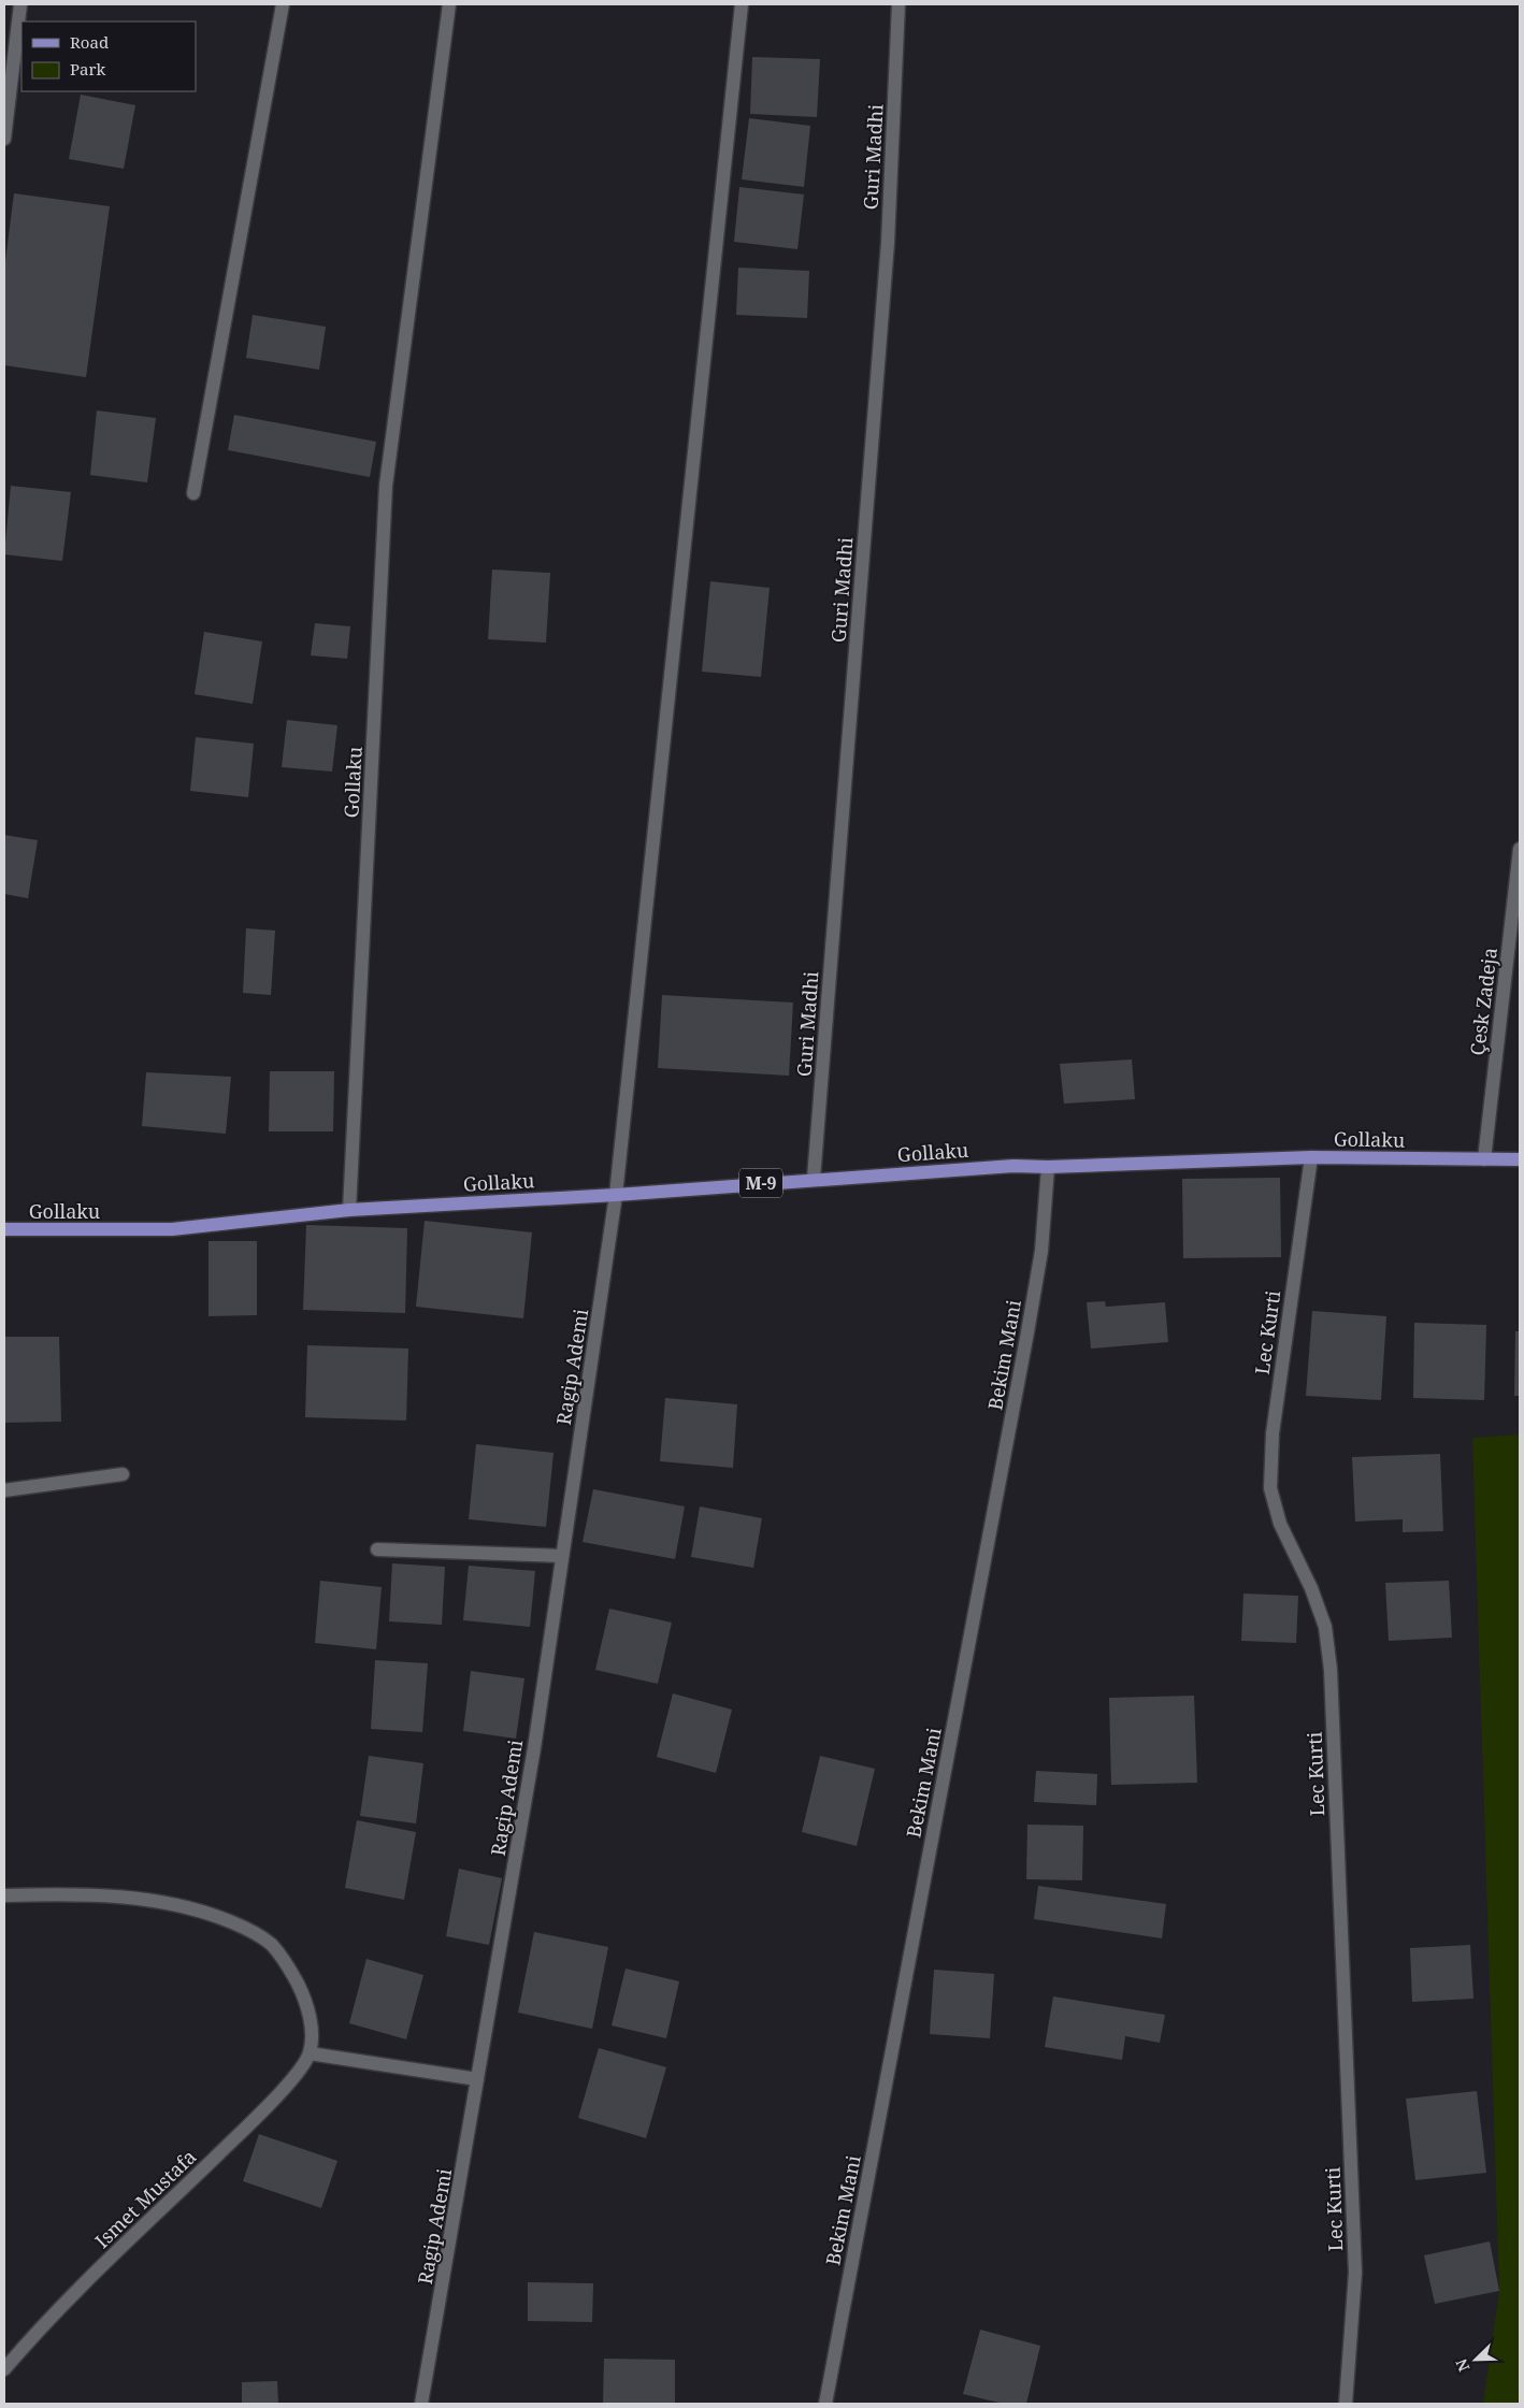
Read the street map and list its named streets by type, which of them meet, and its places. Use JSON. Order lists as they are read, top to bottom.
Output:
{
  "streets": {
    "main road": ["Gollaku", "M-9"],
    "street": [
      "Guri Madhi",
      "Çesk Zadeja",
      "Lec Kurti",
      "Bekim Mani",
      "Ragip Ademi",
      "Ismet Mustafa"
    ]
  },
  "crossings": [
    ["Guri Madhi", "Gollaku"],
    ["Gollaku", "Çesk Zadeja"],
    ["Gollaku", "Lec Kurti"],
    ["Gollaku", "Bekim Mani"],
    ["Gollaku", "Ragip Ademi"]
  ],
  "legend": ["Road", "Park"],
  "north": "bottom left"
}
